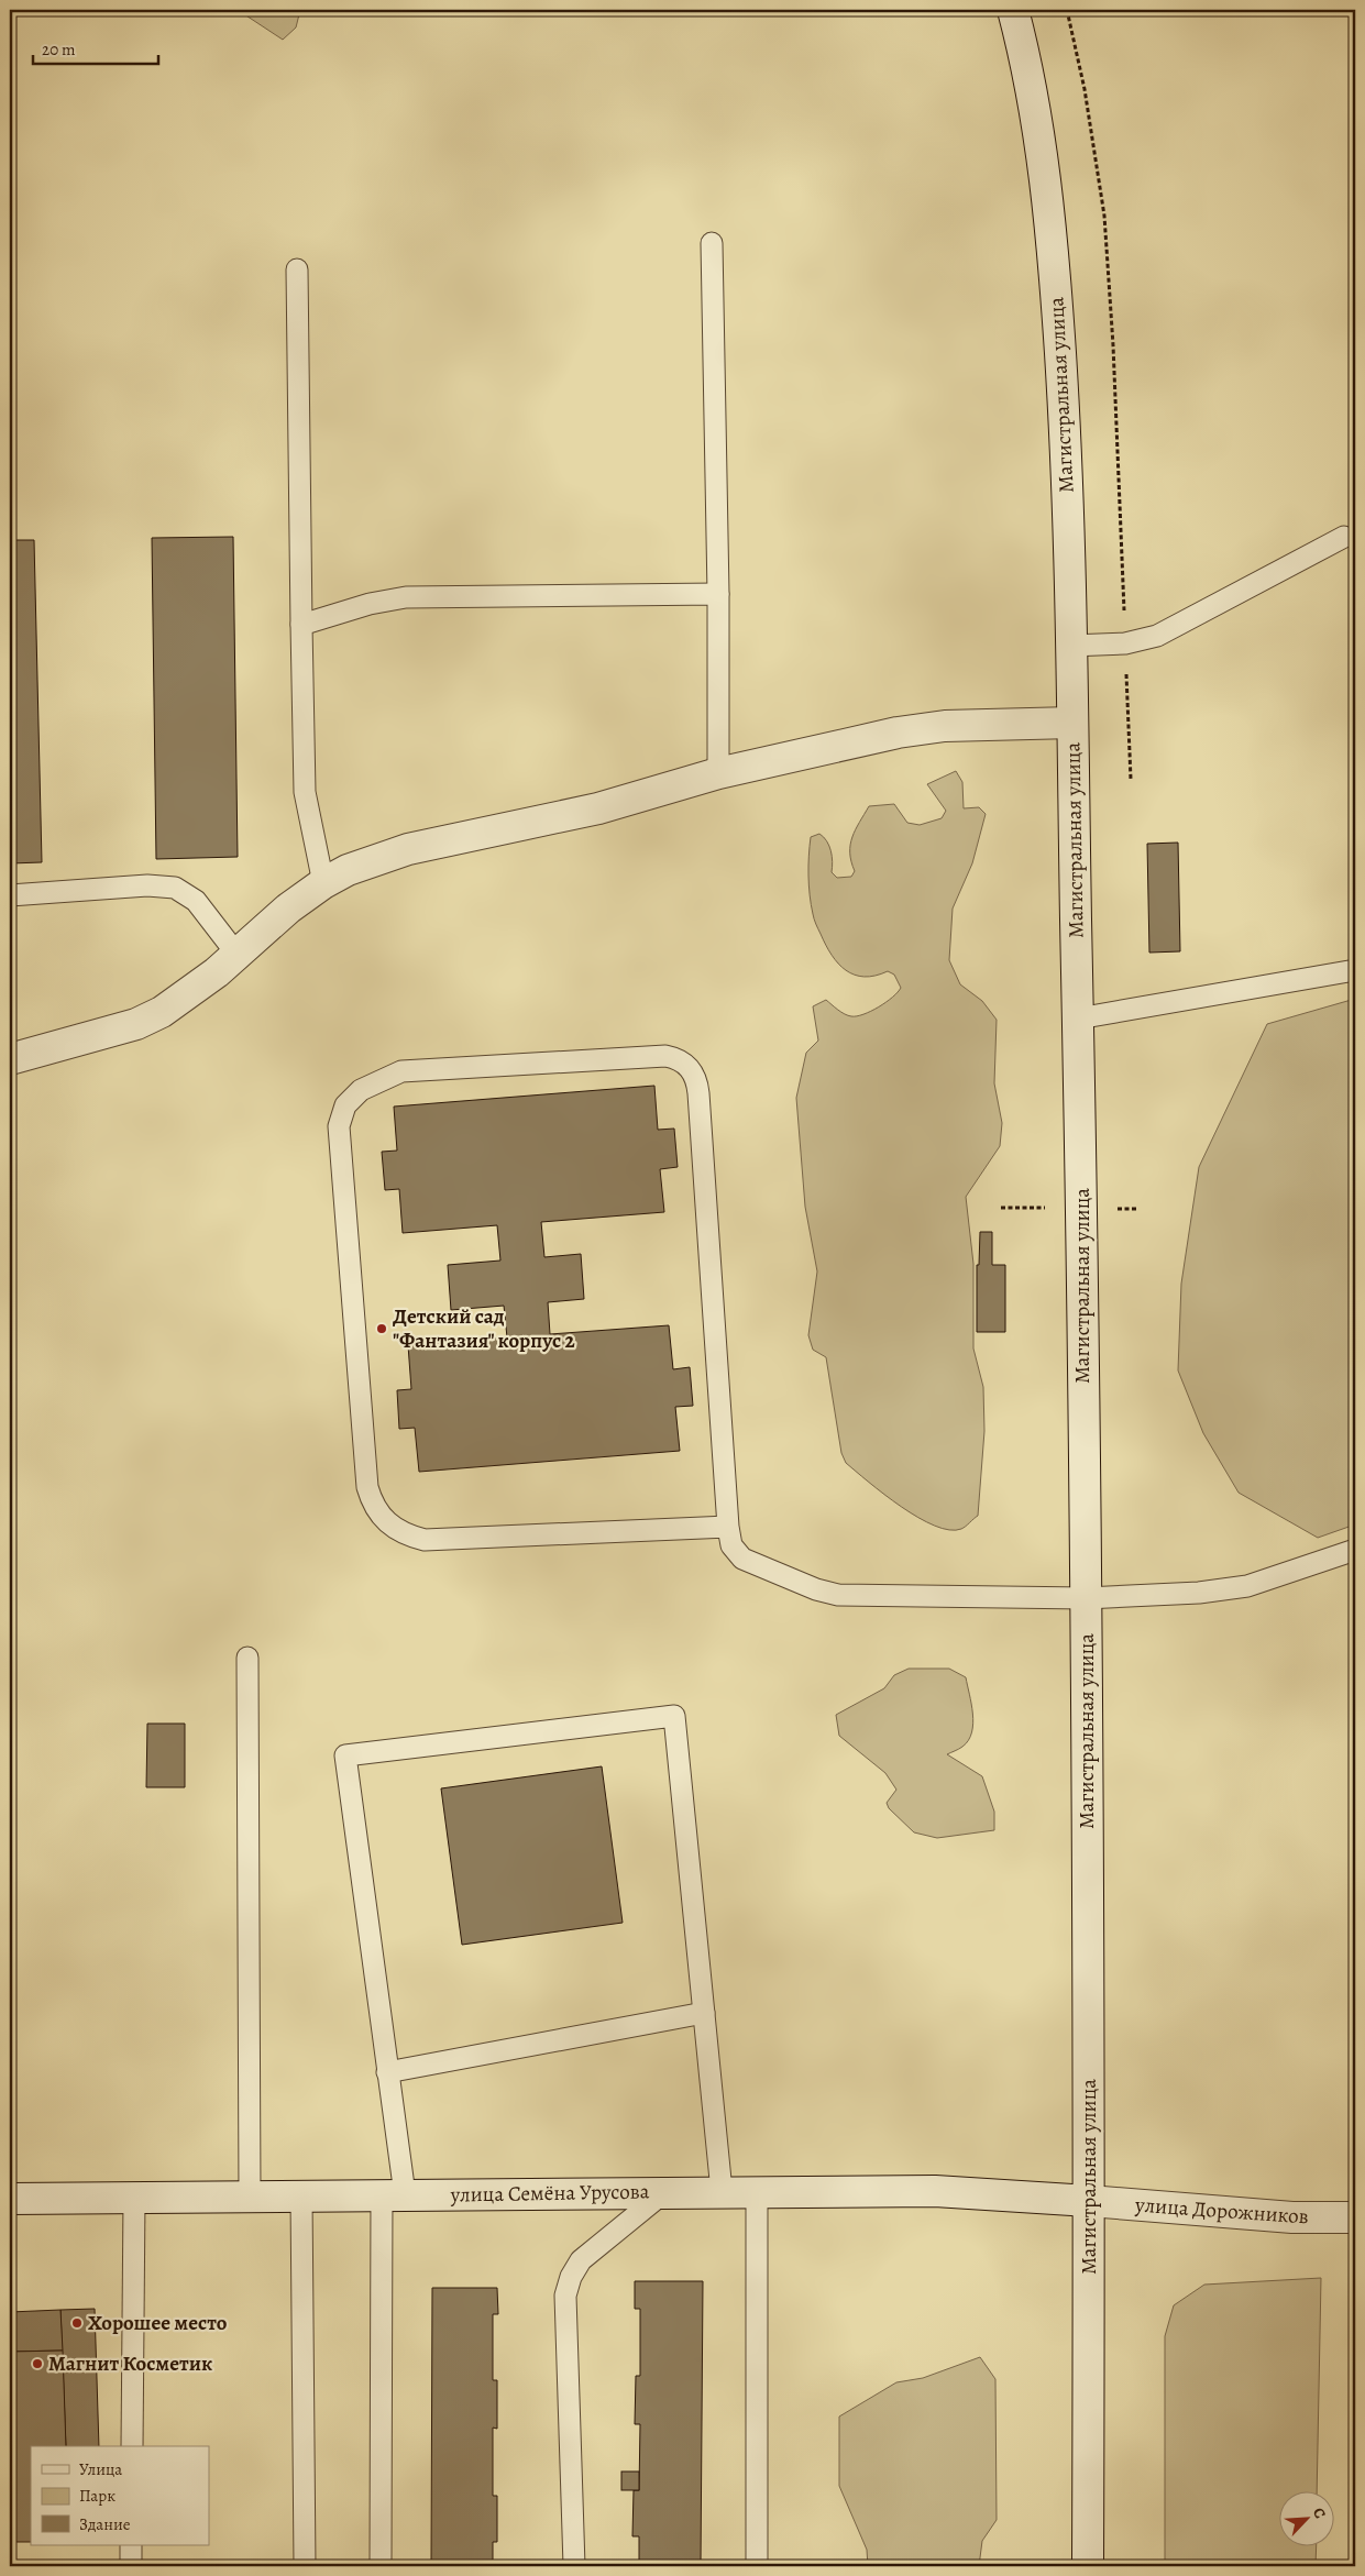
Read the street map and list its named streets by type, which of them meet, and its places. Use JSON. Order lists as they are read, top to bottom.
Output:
{
  "streets": {
    "main road": ["Магистральная улица", "улица Семёна Урусова", "улица Дорожников"]
  },
  "crossings": [
    ["Магистральная улица", "улица Семёна Урусова"],
    ["Магистральная улица", "улица Дорожников"],
    ["улица Семёна Урусова", "улица Дорожников"]
  ],
  "places": ["Детский сад \"Фантазия\" корпус 2", "Хорошее место", "Магнит Косметик"],
  "legend": ["Улица", "Парк", "Здание"],
  "scale_bar": "20 m",
  "north": "top right"
}
